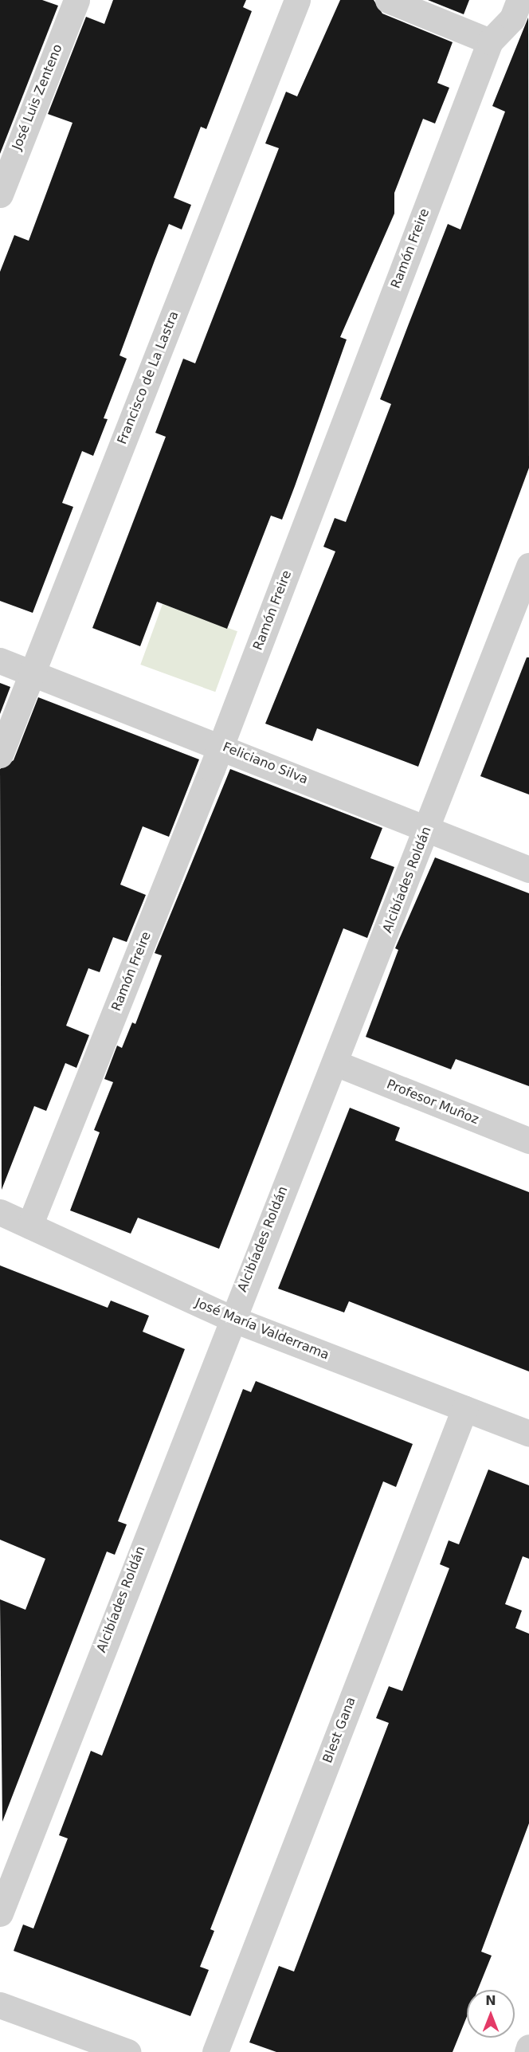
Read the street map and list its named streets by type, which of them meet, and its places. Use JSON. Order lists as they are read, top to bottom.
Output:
{
  "streets": {
    "street": [
      "José Luis Zenteno",
      "Ramón Freire",
      "Francisco de La Lastra",
      "Feliciano Silva",
      "Alcibíades Roldán",
      "Profesor Muñoz",
      "José María Valderrama",
      "Blest Gana"
    ]
  },
  "crossings": [
    ["Ramón Freire", "Feliciano Silva"],
    ["Ramón Freire", "José María Valderrama"],
    ["Francisco de La Lastra", "Feliciano Silva"],
    ["Feliciano Silva", "Alcibíades Roldán"],
    ["Alcibíades Roldán", "Profesor Muñoz"],
    ["Alcibíades Roldán", "José María Valderrama"],
    ["José María Valderrama", "Blest Gana"]
  ],
  "north": "top"
}
